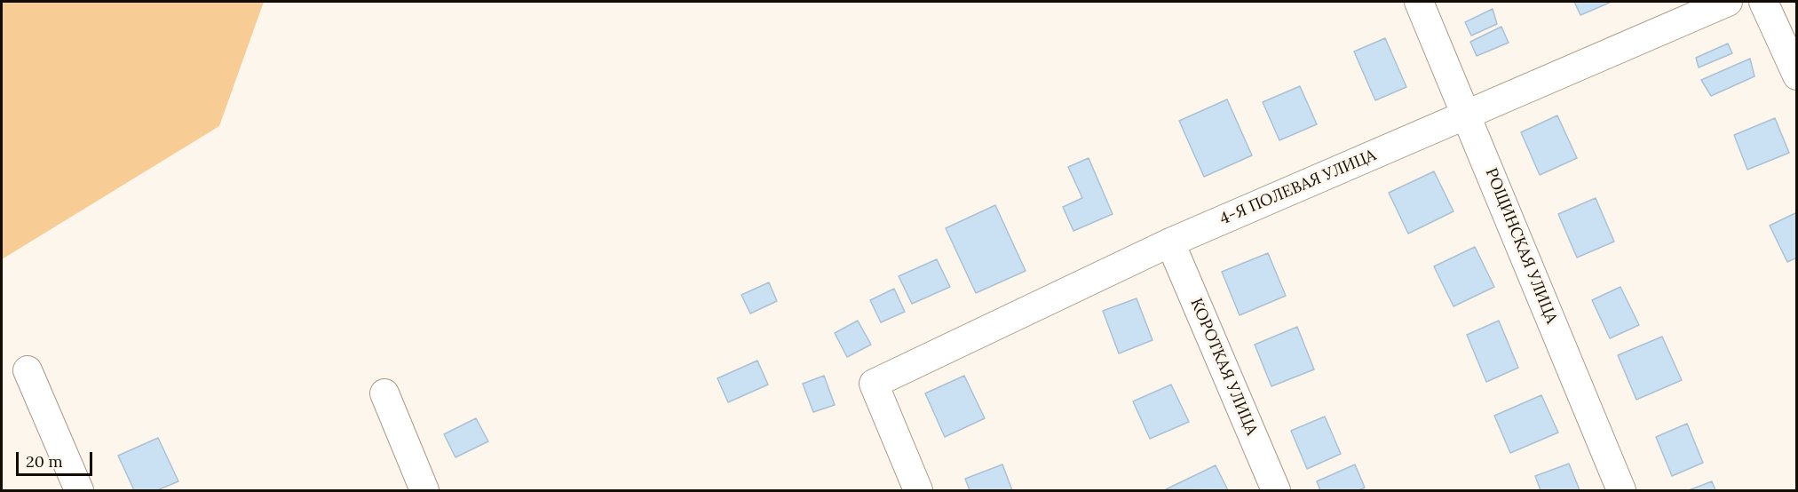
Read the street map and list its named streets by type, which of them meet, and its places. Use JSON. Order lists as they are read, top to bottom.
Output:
{
  "streets": {
    "street": ["4-Я ПОЛЕВАЯ УЛИЦА", "РОЩИНСКАЯ УЛИЦА", "КОРОТКАЯ УЛИЦА"]
  },
  "crossings": [
    ["4-Я ПОЛЕВАЯ УЛИЦА", "РОЩИНСКАЯ УЛИЦА"],
    ["4-Я ПОЛЕВАЯ УЛИЦА", "КОРОТКАЯ УЛИЦА"]
  ],
  "scale_bar": "20 m"
}
